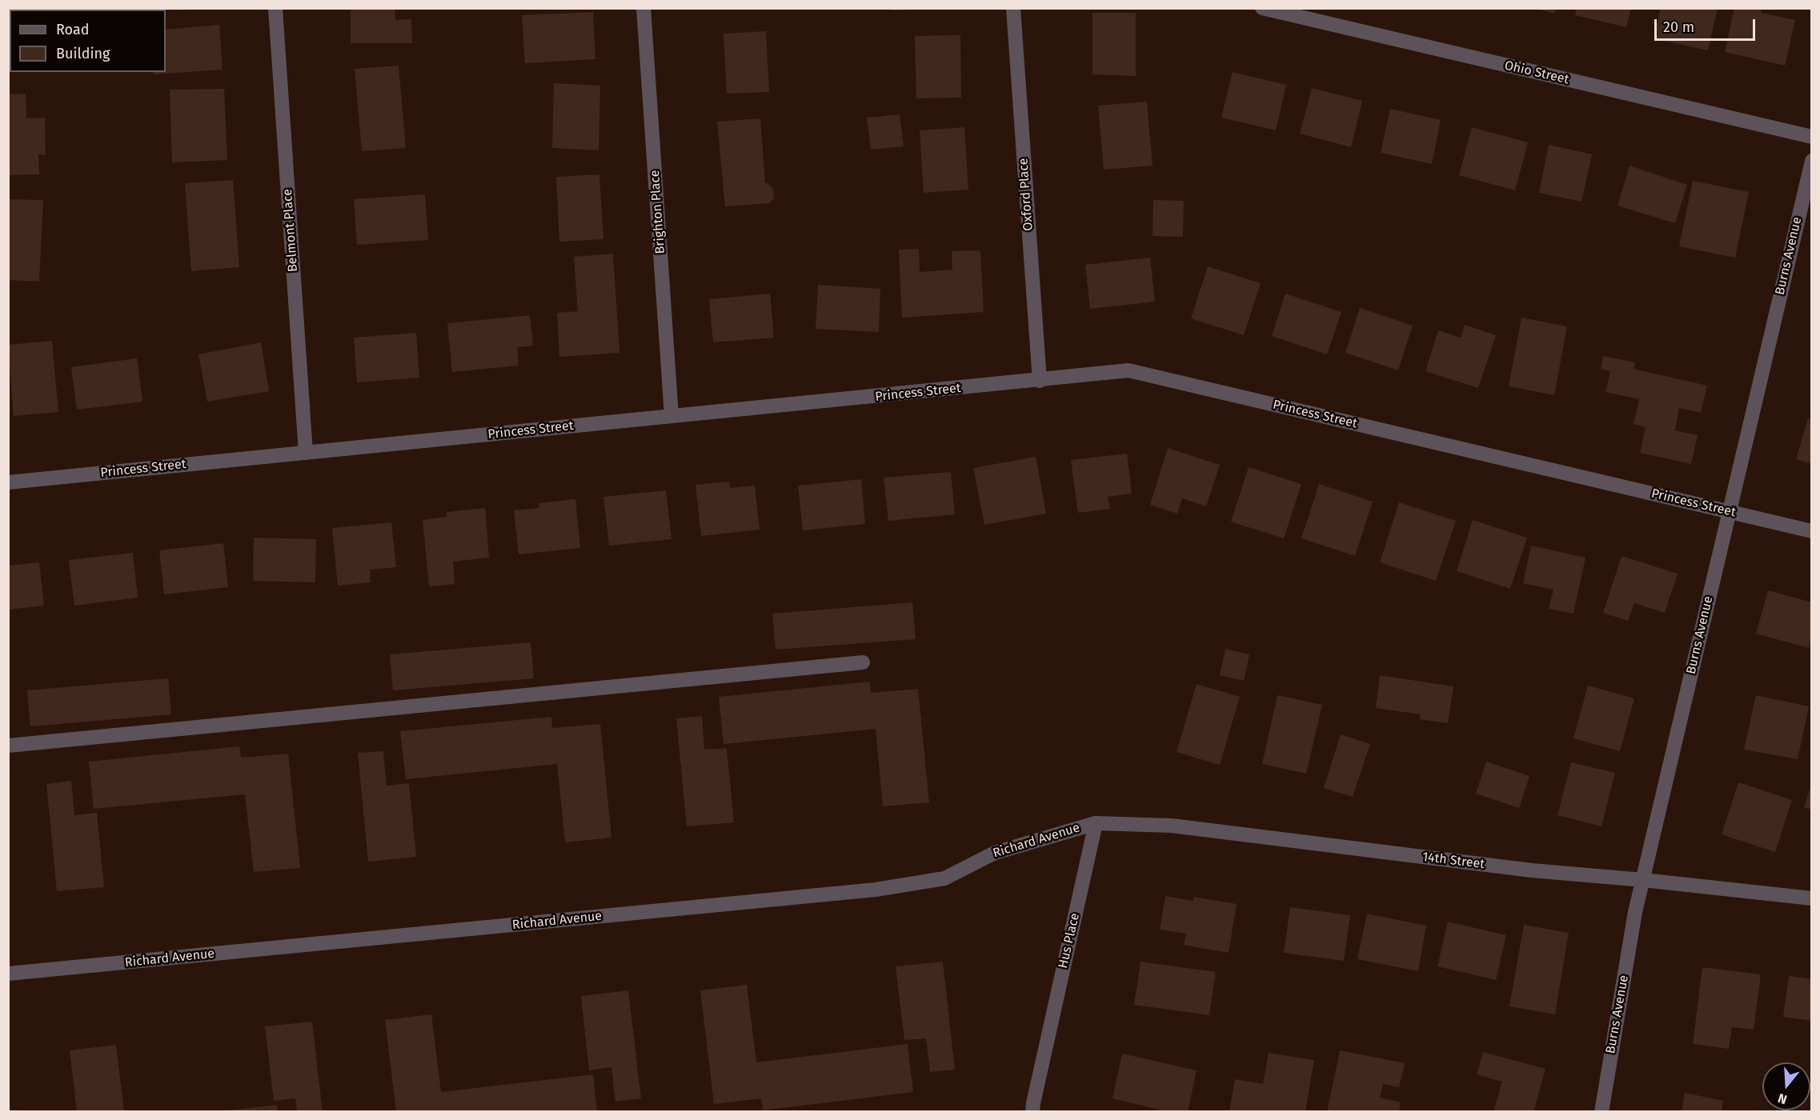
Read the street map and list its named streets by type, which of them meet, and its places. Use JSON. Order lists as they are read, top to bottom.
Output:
{
  "streets": {
    "street": [
      "Ohio Street",
      "Oxford Place",
      "Brighton Place",
      "Belmont Place",
      "Burns Avenue",
      "Princess Street",
      "Richard Avenue",
      "14th Street",
      "Hus Place"
    ]
  },
  "crossings": [
    ["Oxford Place", "Princess Street"],
    ["Brighton Place", "Princess Street"],
    ["Belmont Place", "Princess Street"],
    ["Burns Avenue", "Princess Street"],
    ["Burns Avenue", "14th Street"],
    ["Richard Avenue", "14th Street"],
    ["Richard Avenue", "Hus Place"],
    ["14th Street", "Hus Place"]
  ],
  "legend": ["Road", "Building"],
  "scale_bar": "20 m",
  "north": "bottom"
}
